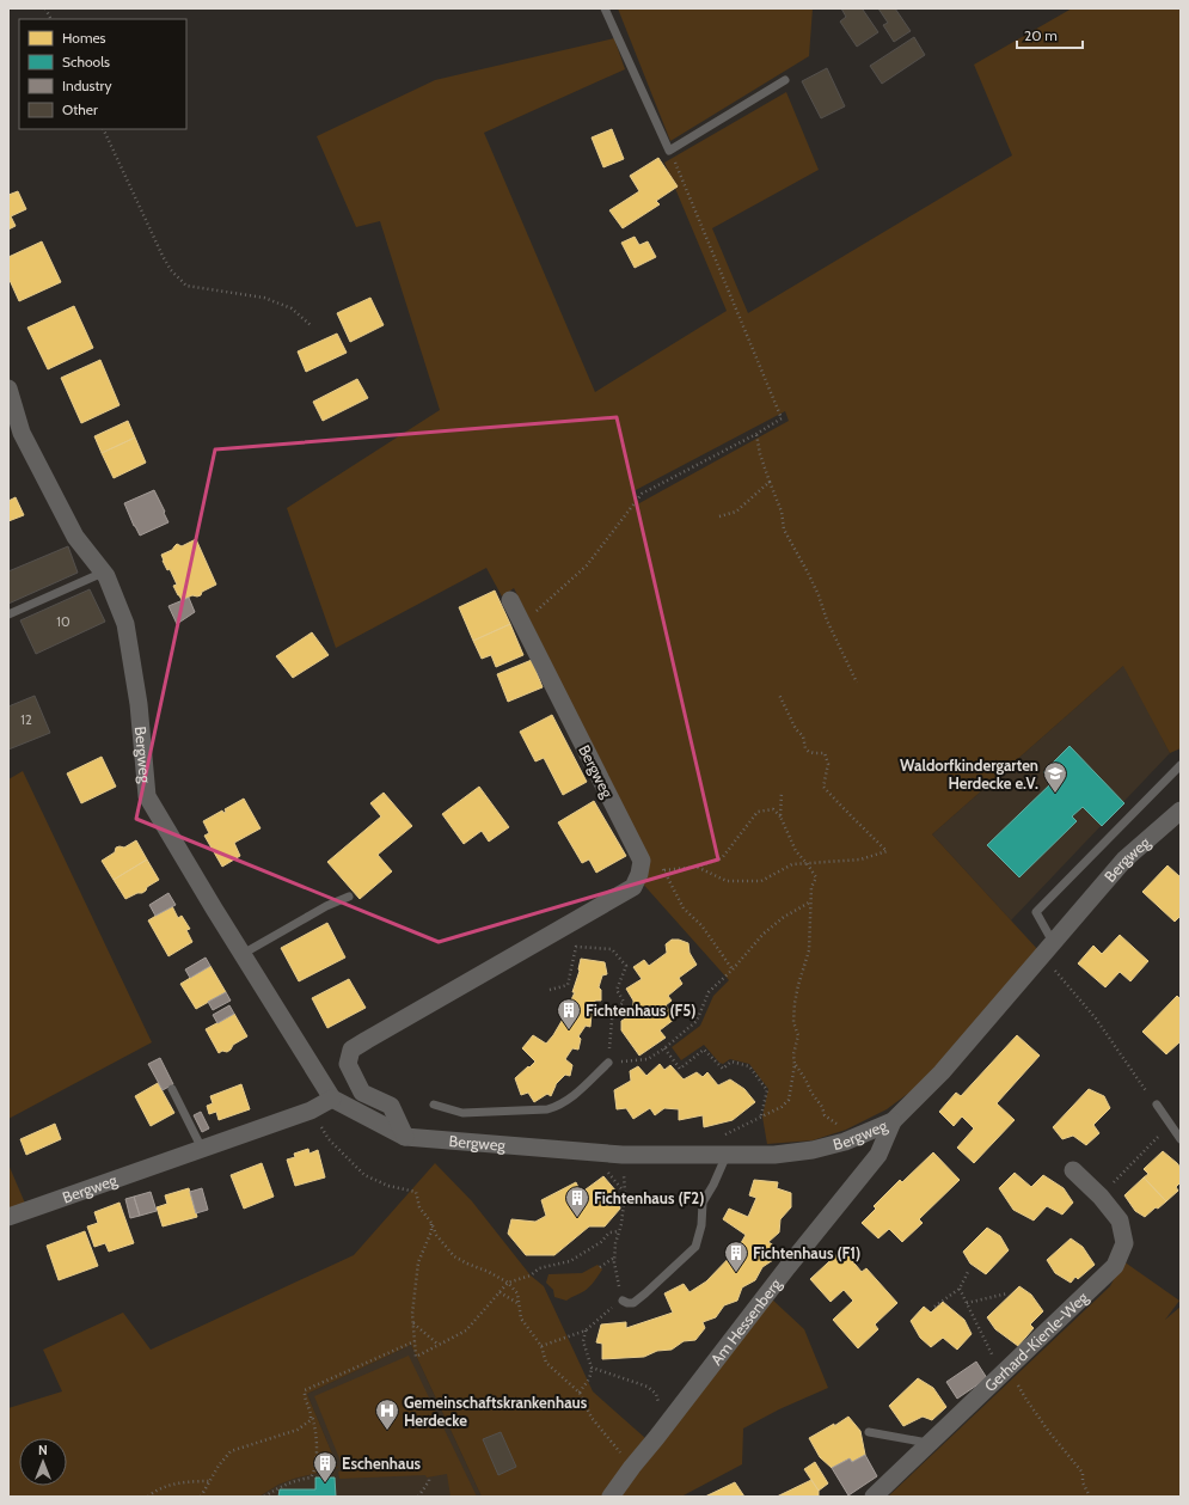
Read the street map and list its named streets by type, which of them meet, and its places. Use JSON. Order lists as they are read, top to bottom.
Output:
{
  "streets": {
    "street": ["Bergweg", "Am Hessenberg", "Gerhard-Kienle-Weg"]
  },
  "crossings": [
    ["Bergweg", "Am Hessenberg"]
  ],
  "places": {
    "school or university": ["Waldorfkindergarten Herdecke e.V."],
    "building": [
      "Fichtenhaus (F5)",
      "Fichtenhaus (F2)",
      "Fichtenhaus (F1)",
      "Eschenhaus"
    ],
    "hospital": ["Gemeinschaftskrankenhaus Herdecke"]
  },
  "house_numbers": ["10", "12"],
  "legend": [
    "Homes",
    "Schools",
    "Industry",
    "Other"
  ],
  "scale_bar": "20 m",
  "north": "top"
}
